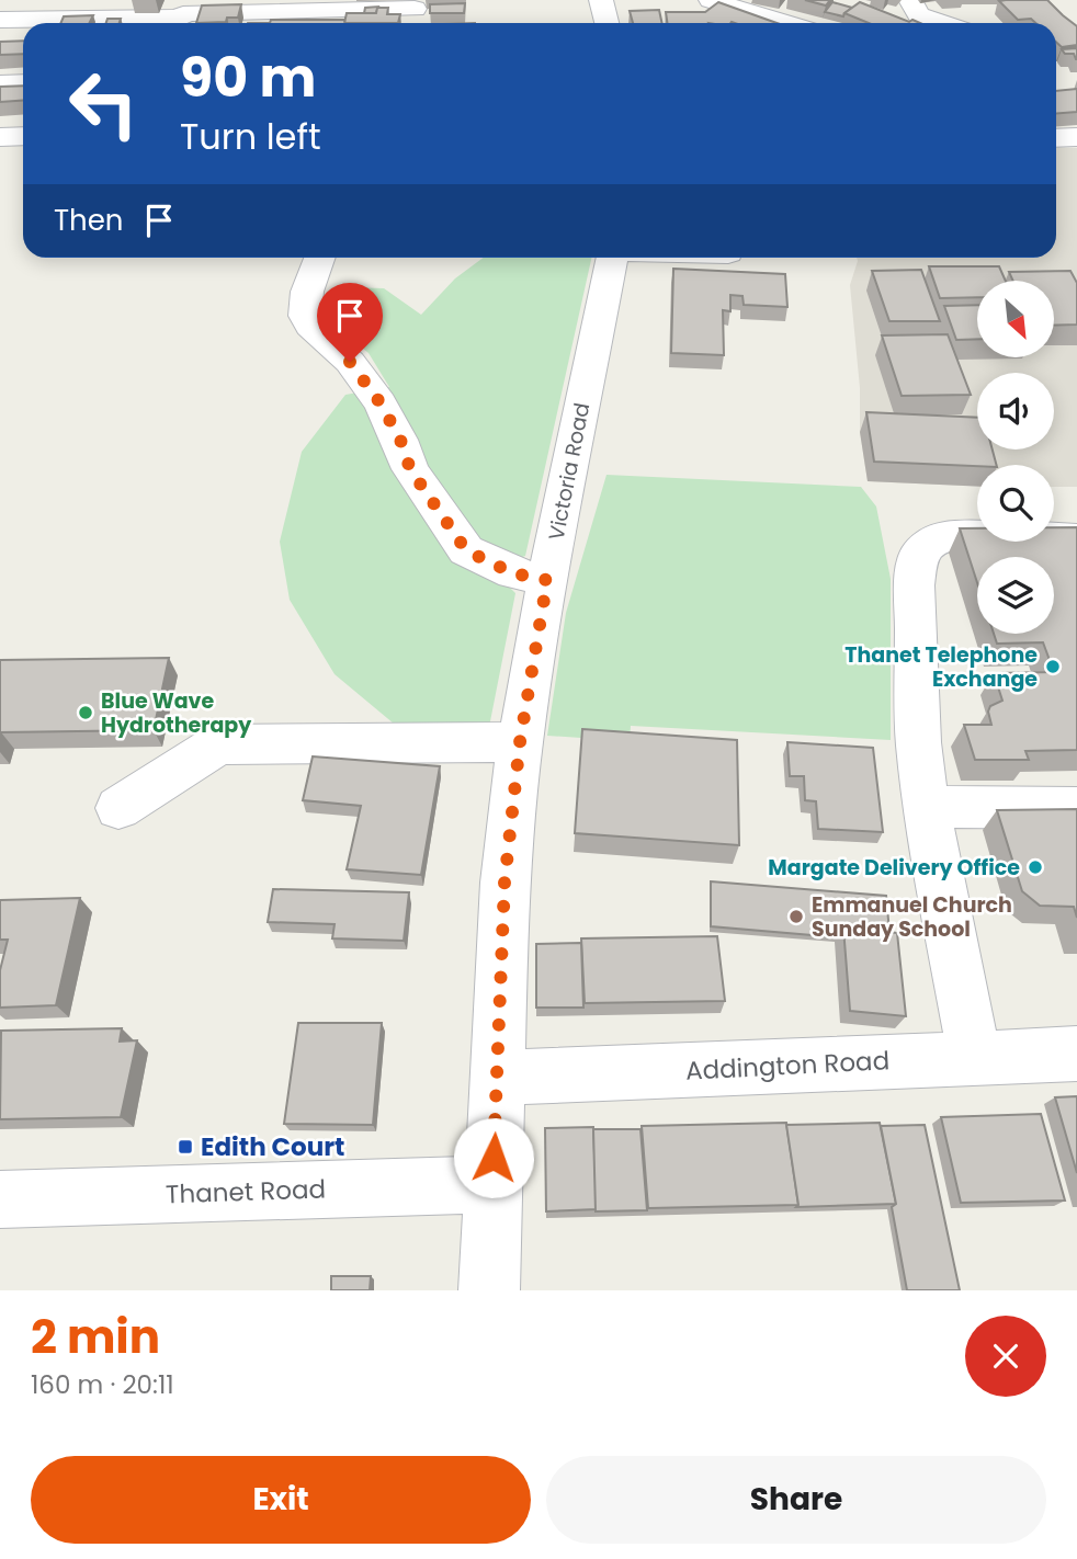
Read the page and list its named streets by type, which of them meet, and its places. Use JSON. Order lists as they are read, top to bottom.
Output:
{
  "streets": {
    "street": ["Victoria Road", "Addington Road", "Thanet Road"]
  },
  "crossings": [
    ["Victoria Road", "Addington Road"],
    ["Victoria Road", "Thanet Road"]
  ],
  "places": {
    "other": [
      "Thanet Telephone Exchange",
      "Blue Wave Hydrotherapy",
      "Margate Delivery Office",
      "Emmanuel Church Sunday School"
    ],
    "transit": ["Edith Court"]
  },
  "north": "bottom right",
  "page": {
    "turn": ["90 m", "Turn left"],
    "then": "Then",
    "heading": ["2 min", "160 m · 20:11"],
    "buttons": ["Exit", "Share"]
  }
}
